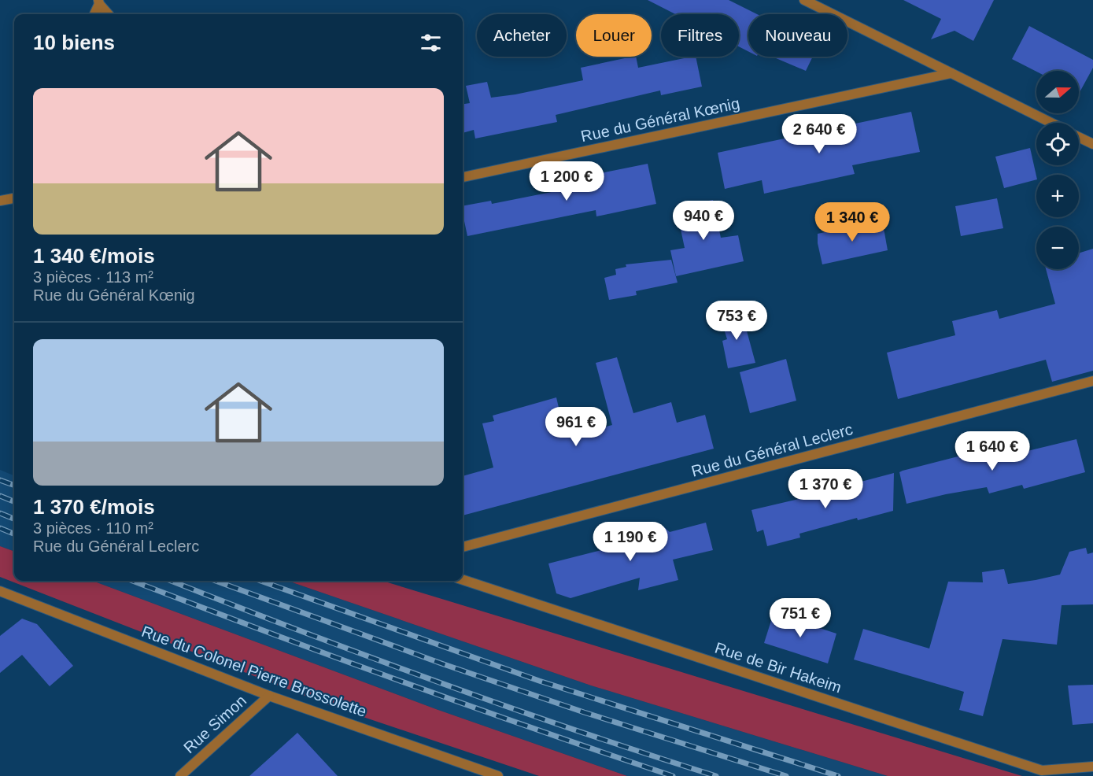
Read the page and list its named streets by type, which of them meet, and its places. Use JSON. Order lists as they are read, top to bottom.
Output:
{
  "streets": {
    "street": [
      "Rue du Général Kœnig",
      "Rue du Général Leclerc",
      "Rue de Bir Hakeim",
      "Rue du Colonel Pierre Brossolette",
      "Rue Simon"
    ]
  },
  "crossings": [
    ["Rue du Colonel Pierre Brossolette", "Rue Simon"]
  ],
  "north": "right",
  "page": {
    "chip": [
      "Acheter",
      "Louer",
      "Filtres",
      "Nouveau"
    ],
    "heading": "10 biens",
    "map_buttons": ["+", "−"],
    "list": [
      {
        "name": "1 340 €/mois",
        "note": "3 pièces · 113 m² · Rue du Général Kœnig"
      },
      {
        "name": "1 370 €/mois",
        "note": "3 pièces · 110 m² · Rue du Général Leclerc"
      }
    ],
    "price": [
      "2 640 €",
      "1 200 €",
      "940 €",
      "1 340 €",
      "753 €",
      "961 €",
      "1 640 €",
      "1 370 €",
      "1 190 €",
      "751 €"
    ]
  }
}
